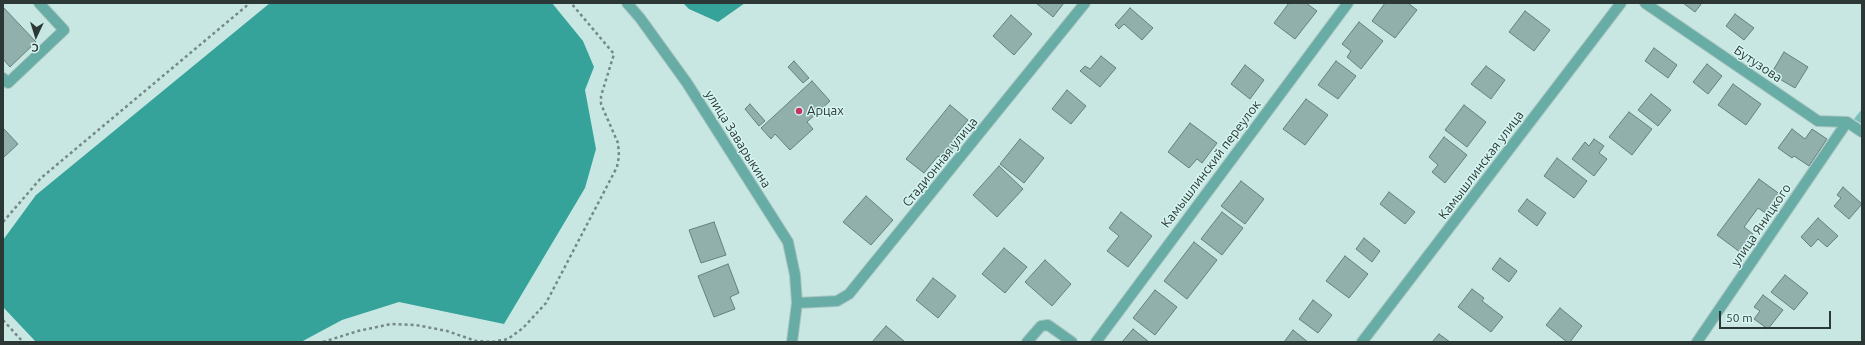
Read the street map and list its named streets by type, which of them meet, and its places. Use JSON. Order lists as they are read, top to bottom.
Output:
{
  "streets": {
    "street": [
      "Бутузова",
      "улица Заварыкина",
      "Стадионная улица",
      "Камышлинский переулок",
      "Камышлинская улица",
      "улица Яницкого"
    ]
  },
  "crossings": [
    ["Бутузова", "улица Яницкого"],
    ["улица Заварыкина", "Стадионная улица"]
  ],
  "places": ["Арцах"],
  "scale_bar": "50 m",
  "north": "bottom"
}
